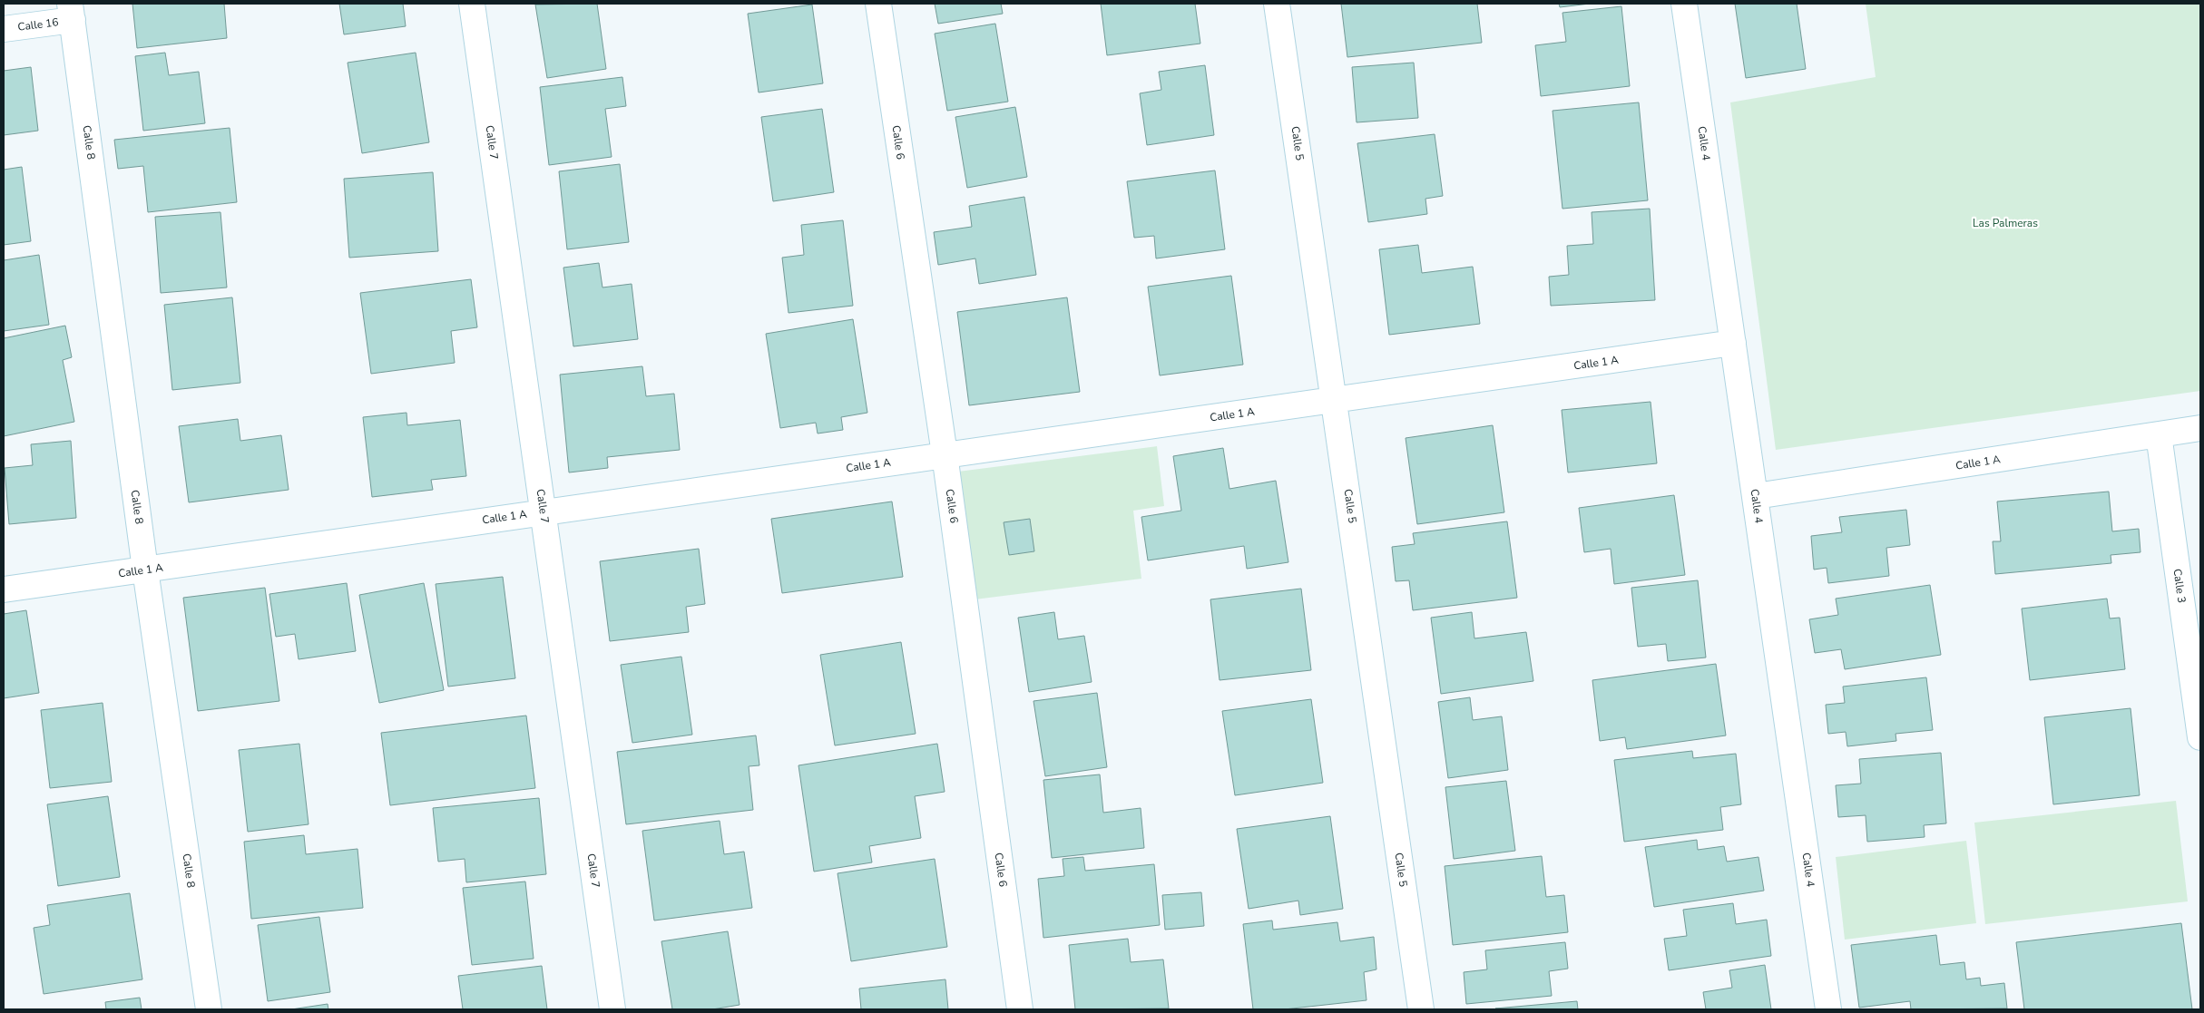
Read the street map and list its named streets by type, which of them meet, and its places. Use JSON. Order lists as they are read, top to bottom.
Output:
{
  "streets": {
    "street": [
      "Calle 16",
      "Calle 8",
      "Calle 7",
      "Calle 6",
      "Calle 5",
      "Calle 4",
      "Calle 1 A",
      "Calle 3"
    ]
  },
  "crossings": [
    ["Calle 16", "Calle 8"],
    ["Calle 8", "Calle 1 A"],
    ["Calle 7", "Calle 1 A"],
    ["Calle 6", "Calle 1 A"],
    ["Calle 5", "Calle 1 A"],
    ["Calle 4", "Calle 1 A"],
    ["Calle 1 A", "Calle 3"]
  ],
  "parks": ["Las Palmeras"]
}
